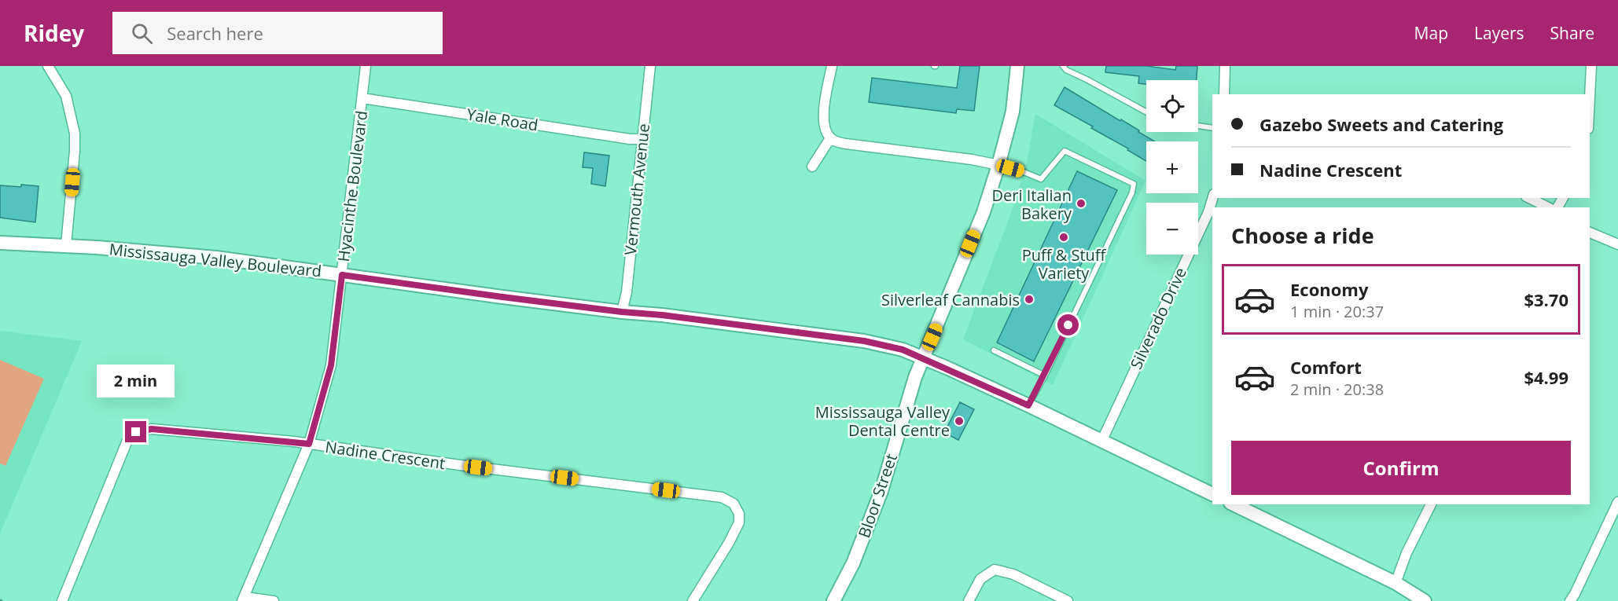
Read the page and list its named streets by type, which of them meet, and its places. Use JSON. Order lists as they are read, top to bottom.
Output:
{
  "streets": {
    "street": [
      "Yale Road",
      "Hyacinthe Boulevard",
      "Vermouth Avenue",
      "Mississauga Valley Boulevard",
      "Silverado Drive",
      "Nadine Crescent",
      "Bloor Street"
    ]
  },
  "crossings": [
    ["Yale Road", "Hyacinthe Boulevard"],
    ["Yale Road", "Vermouth Avenue"],
    ["Hyacinthe Boulevard", "Mississauga Valley Boulevard"],
    ["Hyacinthe Boulevard", "Nadine Crescent"],
    ["Vermouth Avenue", "Mississauga Valley Boulevard"],
    ["Mississauga Valley Boulevard", "Silverado Drive"],
    ["Mississauga Valley Boulevard", "Bloor Street"]
  ],
  "places": [
    "Deri Italian Bakery",
    "Puff & Stuff Variety",
    "Silverleaf Cannabis",
    "Mississauga Valley Dental Centre"
  ],
  "page": {
    "header": "Ridey",
    "search": "Search here",
    "nav": ["Map", "Layers", "Share"],
    "map_buttons": ["+", "−"],
    "banner": ["Gazebo Sweets and Catering", "Nadine Crescent"],
    "heading": "Choose a ride",
    "list": [
      {
        "name": "Economy",
        "note": "1 min · 20:37",
        "value": "$3.70"
      },
      {
        "name": "Comfort",
        "note": "2 min · 20:38",
        "value": "$4.99"
      }
    ],
    "bubble": "2 min",
    "buttons": "Confirm"
  }
}
